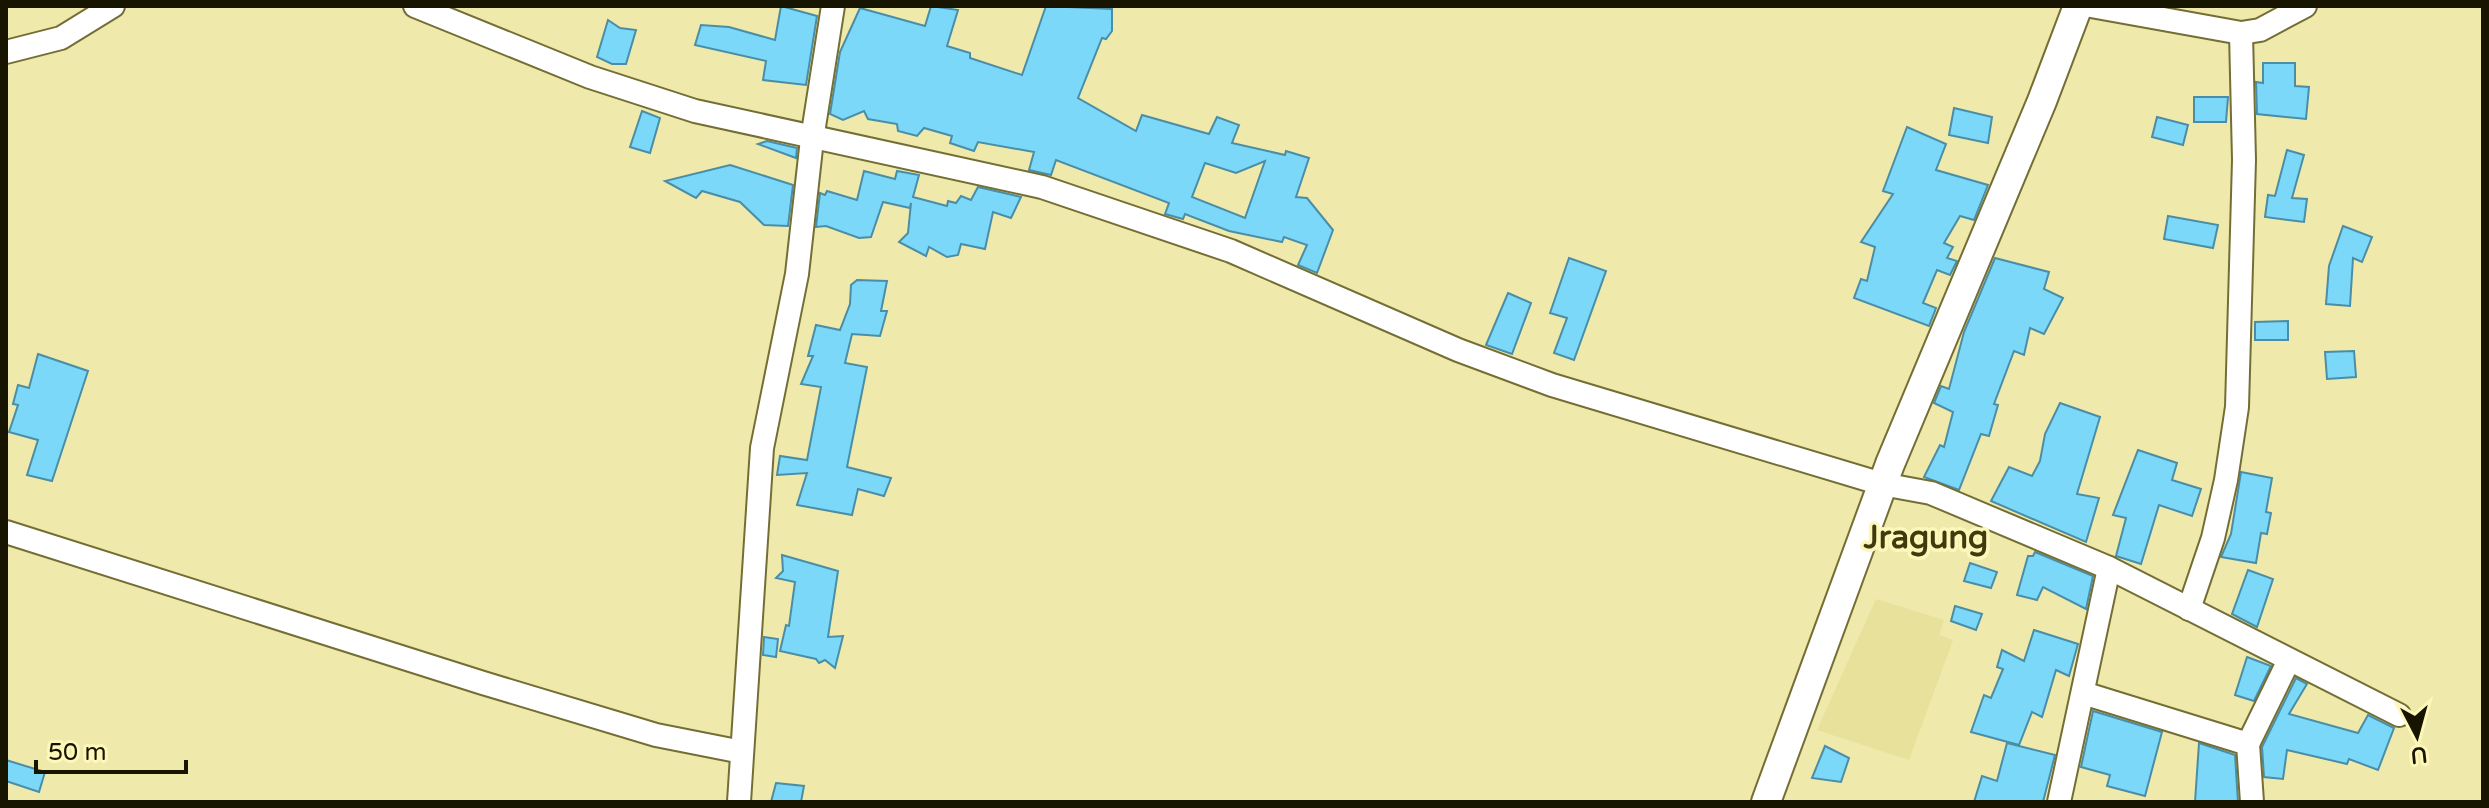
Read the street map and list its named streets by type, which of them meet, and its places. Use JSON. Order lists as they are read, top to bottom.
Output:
{
  "districts": ["Jragung"],
  "scale_bar": "50 m",
  "north": "bottom"
}
